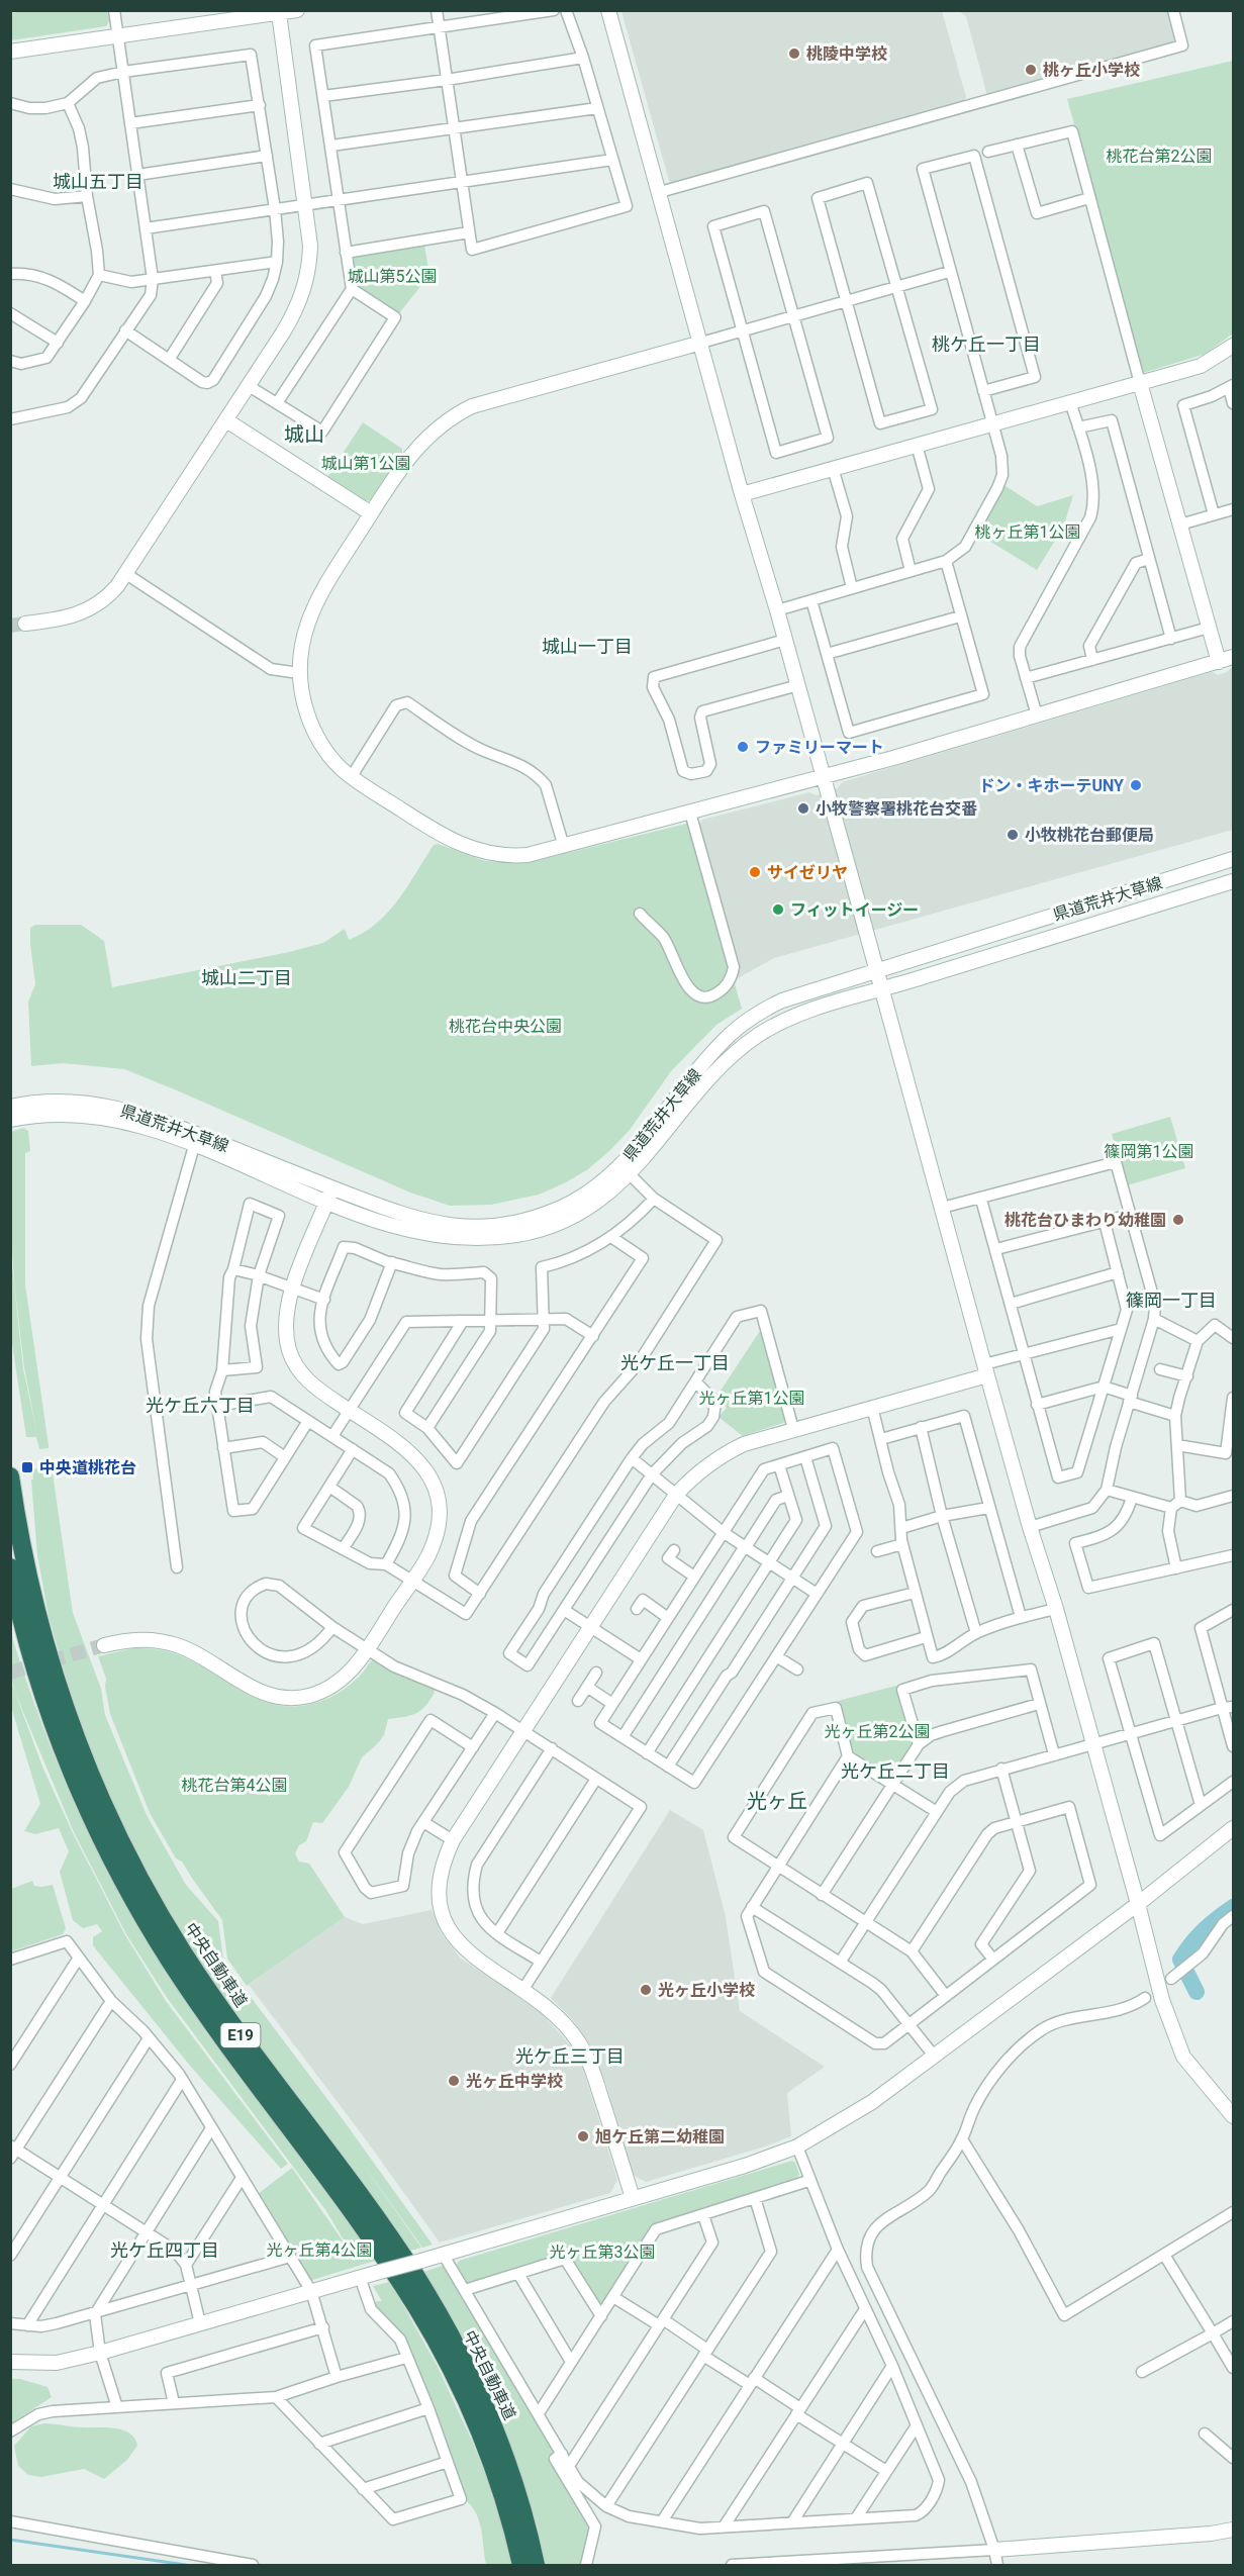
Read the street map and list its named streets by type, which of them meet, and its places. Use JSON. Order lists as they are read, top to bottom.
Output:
{
  "streets": {
    "highway": ["中央自動車道", "E19"],
    "street": ["県道荒井大草線"]
  },
  "districts": [
    "城山五丁目",
    "桃ケ丘一丁目",
    "城山",
    "城山一丁目",
    "城山二丁目",
    "篠岡一丁目",
    "光ケ丘一丁目",
    "光ケ丘六丁目",
    "光ケ丘二丁目",
    "光ヶ丘",
    "光ケ丘三丁目",
    "光ケ丘四丁目"
  ],
  "parks": [
    "桃花台第2公園",
    "城山第5公園",
    "城山第1公園",
    "桃ヶ丘第1公園",
    "桃花台中央公園",
    "篠岡第1公園",
    "光ヶ丘第1公園",
    "光ヶ丘第2公園",
    "桃花台第4公園",
    "光ヶ丘第4公園",
    "光ヶ丘第3公園"
  ],
  "places": {
    "other": [
      "桃陵中学校",
      "桃ヶ丘小学校",
      "ファミリーマート",
      "ドン・キホーテUNY",
      "小牧警察署桃花台交番",
      "小牧桃花台郵便局",
      "サイゼリヤ",
      "フィットイージー",
      "桃花台ひまわり幼稚園",
      "光ヶ丘小学校",
      "光ヶ丘中学校",
      "旭ケ丘第二幼稚園"
    ],
    "transit": ["中央道桃花台"]
  }
}
